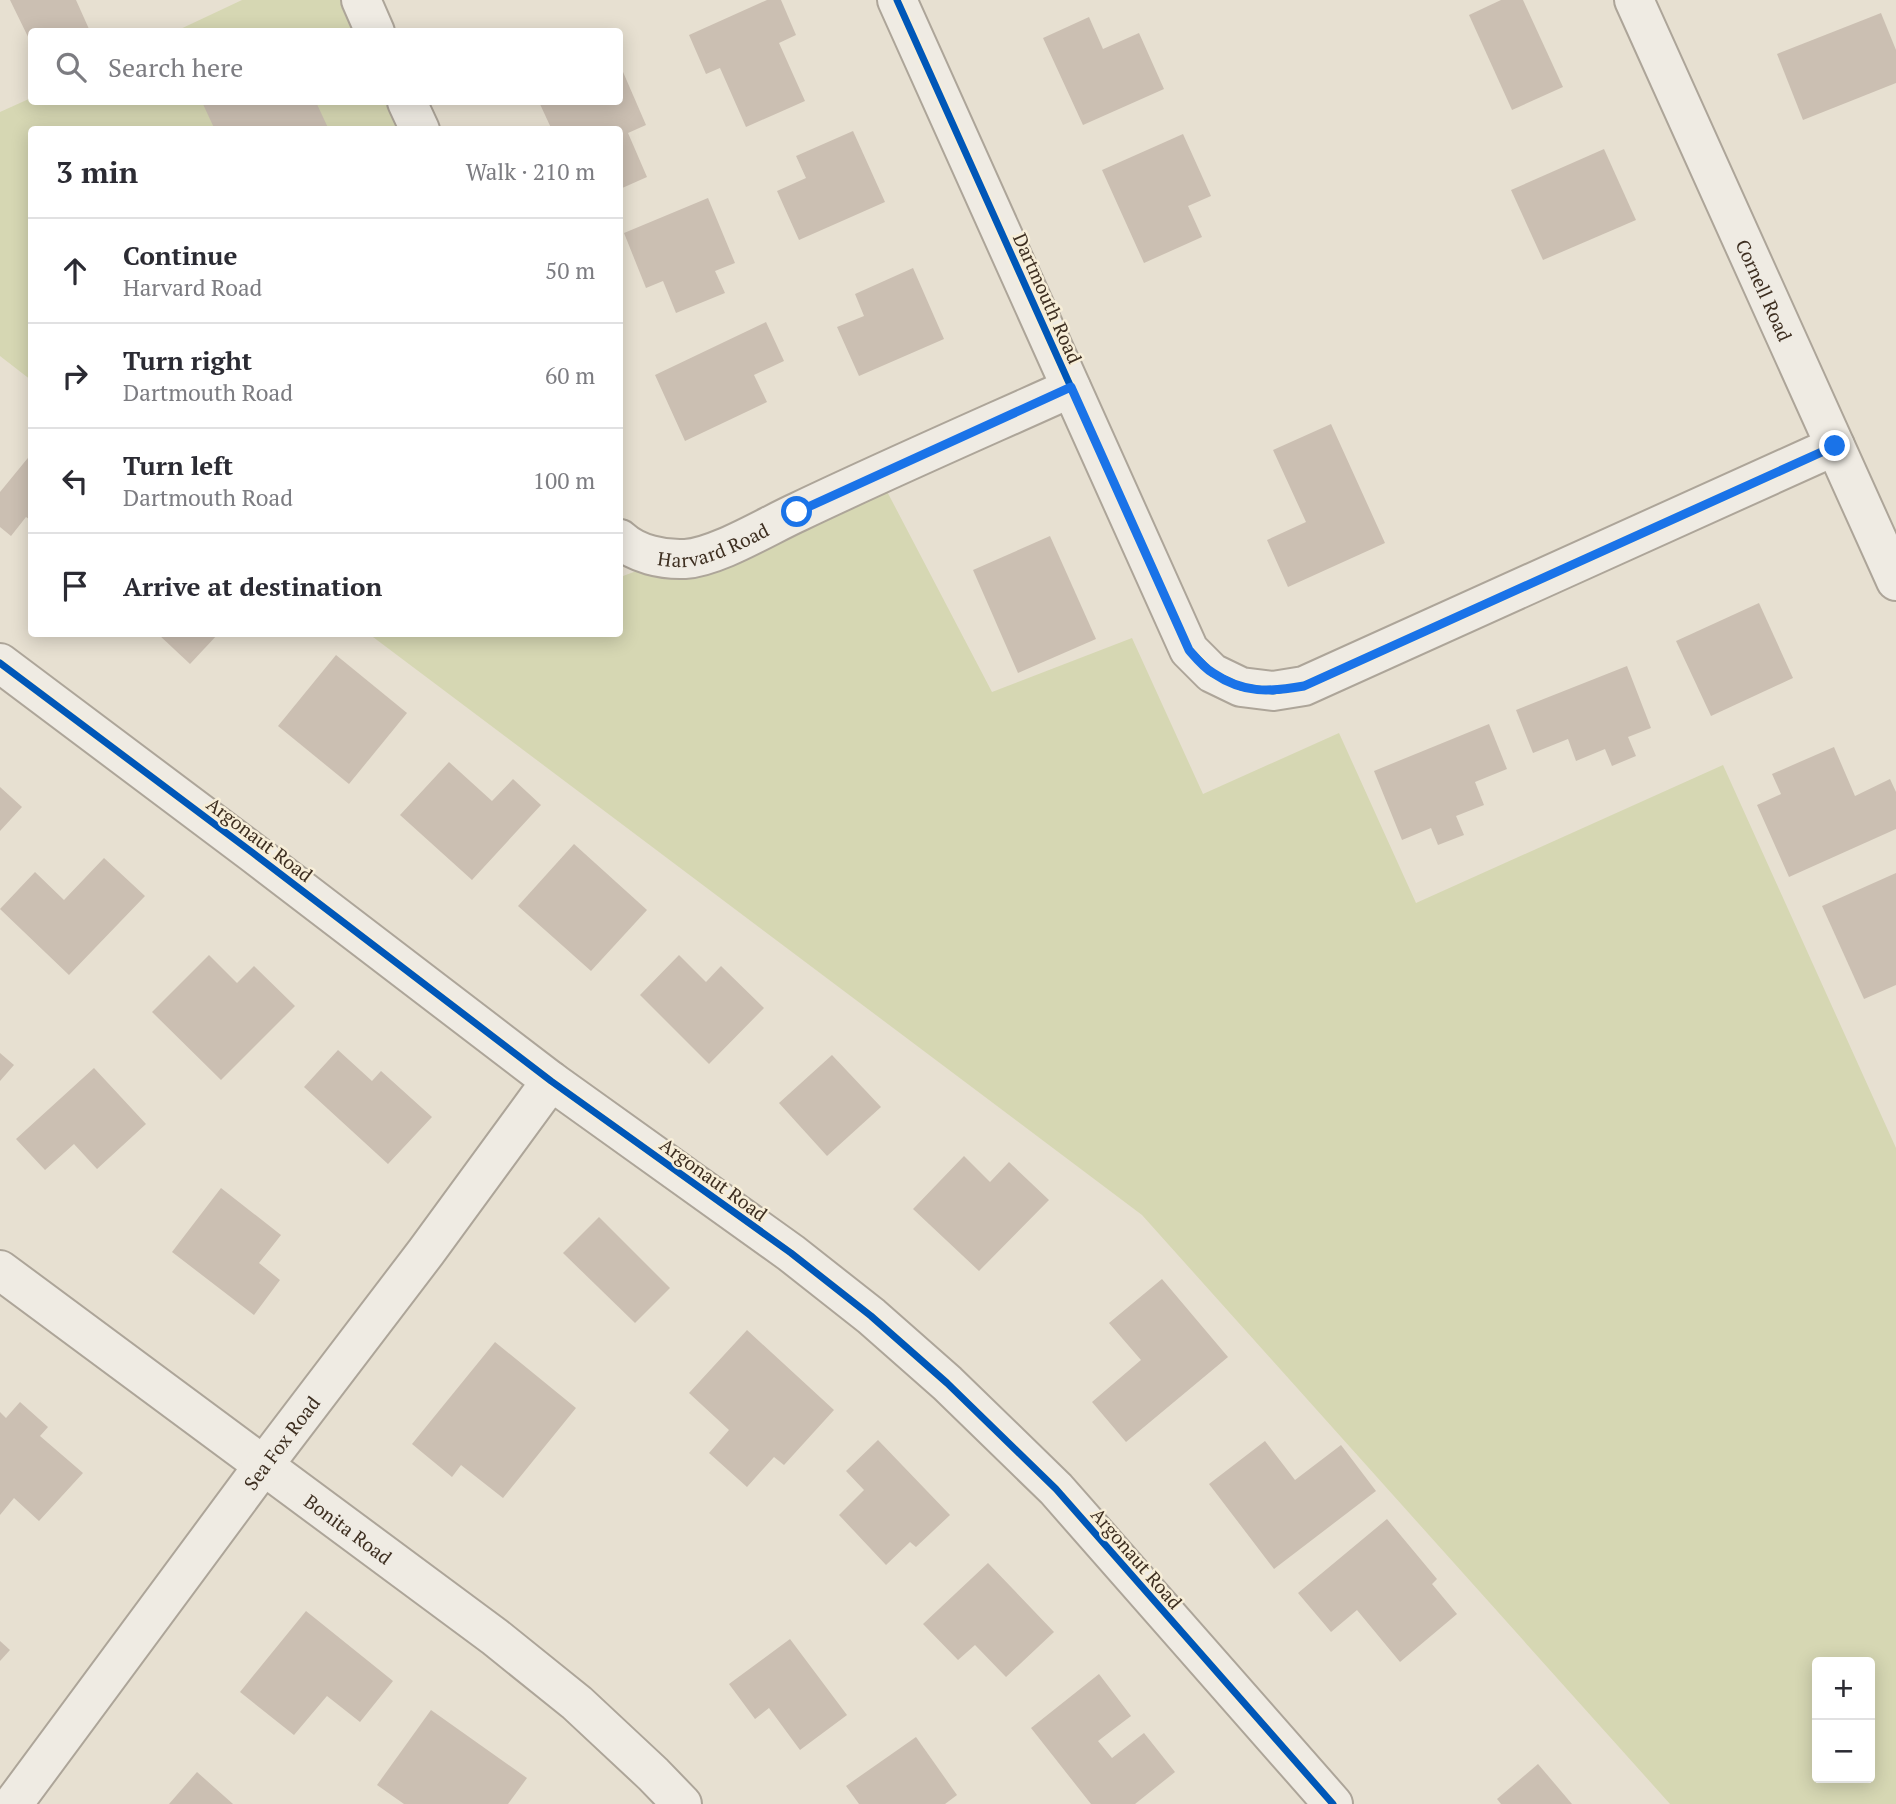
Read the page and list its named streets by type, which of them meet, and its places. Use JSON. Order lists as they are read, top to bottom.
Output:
{
  "streets": {
    "street": [
      "Cornell Road",
      "Dartmouth Road",
      "Harvard Road",
      "Argonaut Road",
      "Sea Fox Road",
      "Bonita Road"
    ]
  },
  "crossings": [
    ["Cornell Road", "Dartmouth Road"],
    ["Dartmouth Road", "Harvard Road"],
    ["Argonaut Road", "Sea Fox Road"],
    ["Sea Fox Road", "Bonita Road"]
  ],
  "page": {
    "search": "Search here",
    "heading": ["3 min", "Walk · 210 m"],
    "list": [
      ["Continue", "Harvard Road", "50 m"],
      ["Turn right", "Dartmouth Road", "60 m"],
      ["Turn left", "Dartmouth Road", "100 m"],
      "Arrive at destination"
    ],
    "map_buttons": ["+", "−"]
  }
}
